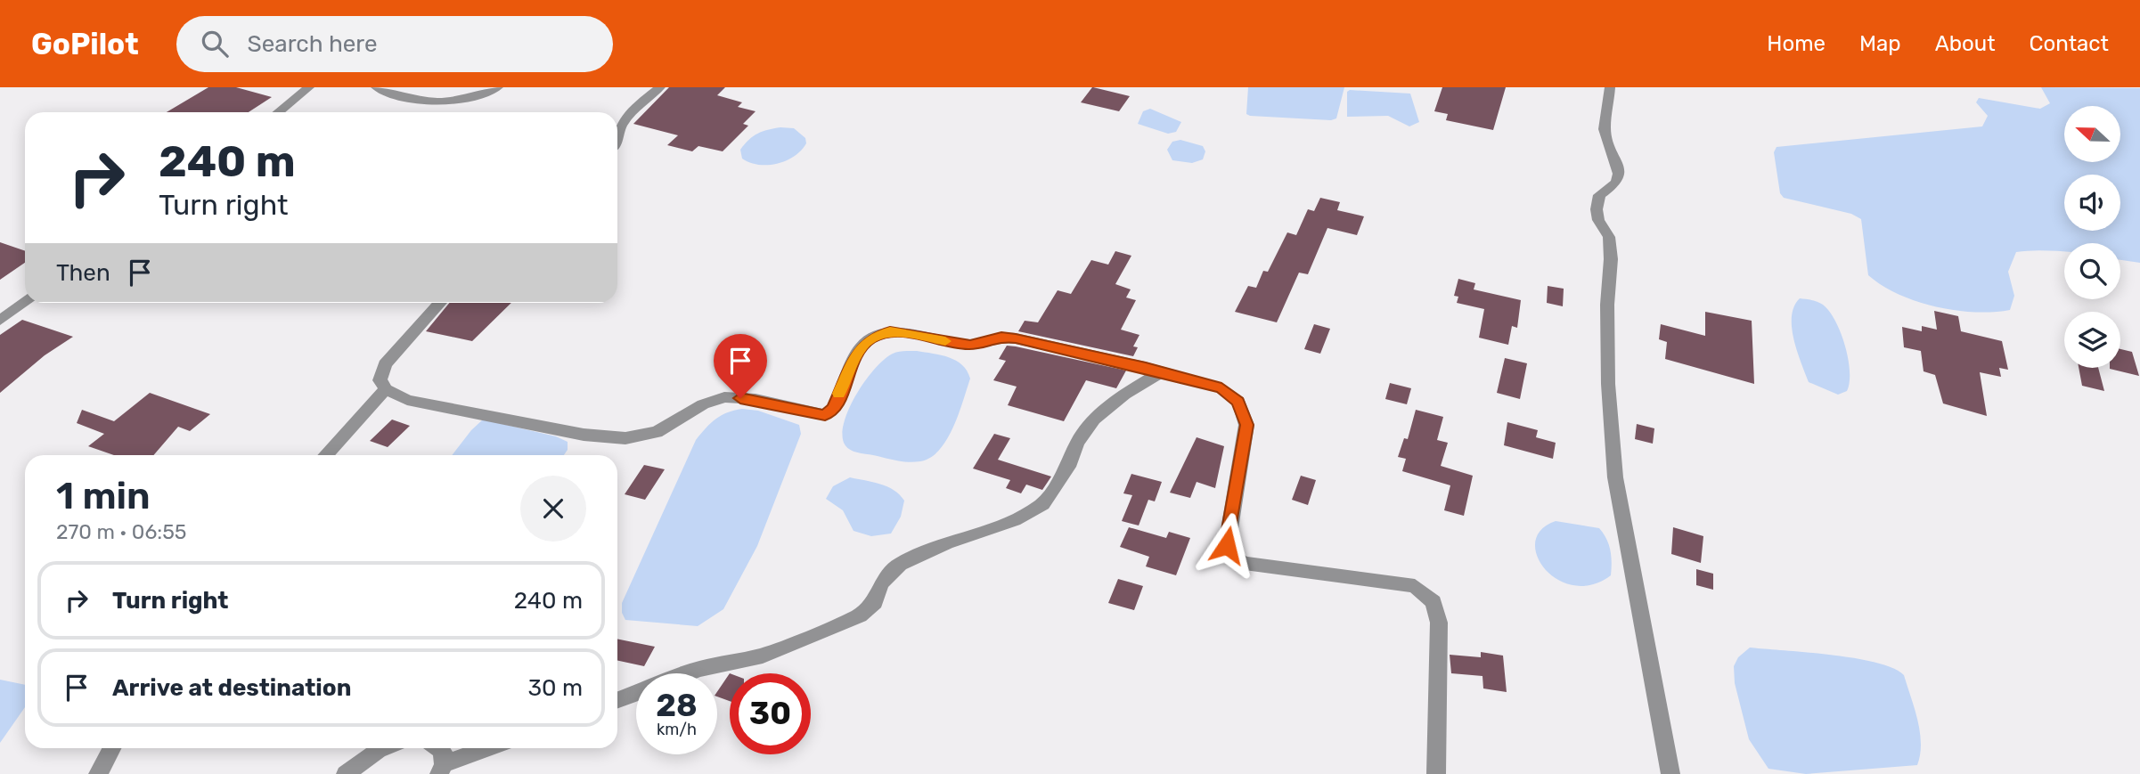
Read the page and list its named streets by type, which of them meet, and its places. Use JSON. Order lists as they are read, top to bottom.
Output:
{
  "north": "left",
  "page": {
    "header": "GoPilot",
    "search": "Search here",
    "nav": [
      "Home",
      "Map",
      "About",
      "Contact"
    ],
    "turn": ["240 m", "Turn right"],
    "then": "Then",
    "heading": ["1 min", "270 m · 06:55"],
    "list": [
      {
        "name": "Turn right",
        "value": "240 m"
      },
      {
        "name": "Arrive at destination",
        "value": "30 m"
      }
    ],
    "speed": "28 km/h",
    "limit": "30"
  }
}
